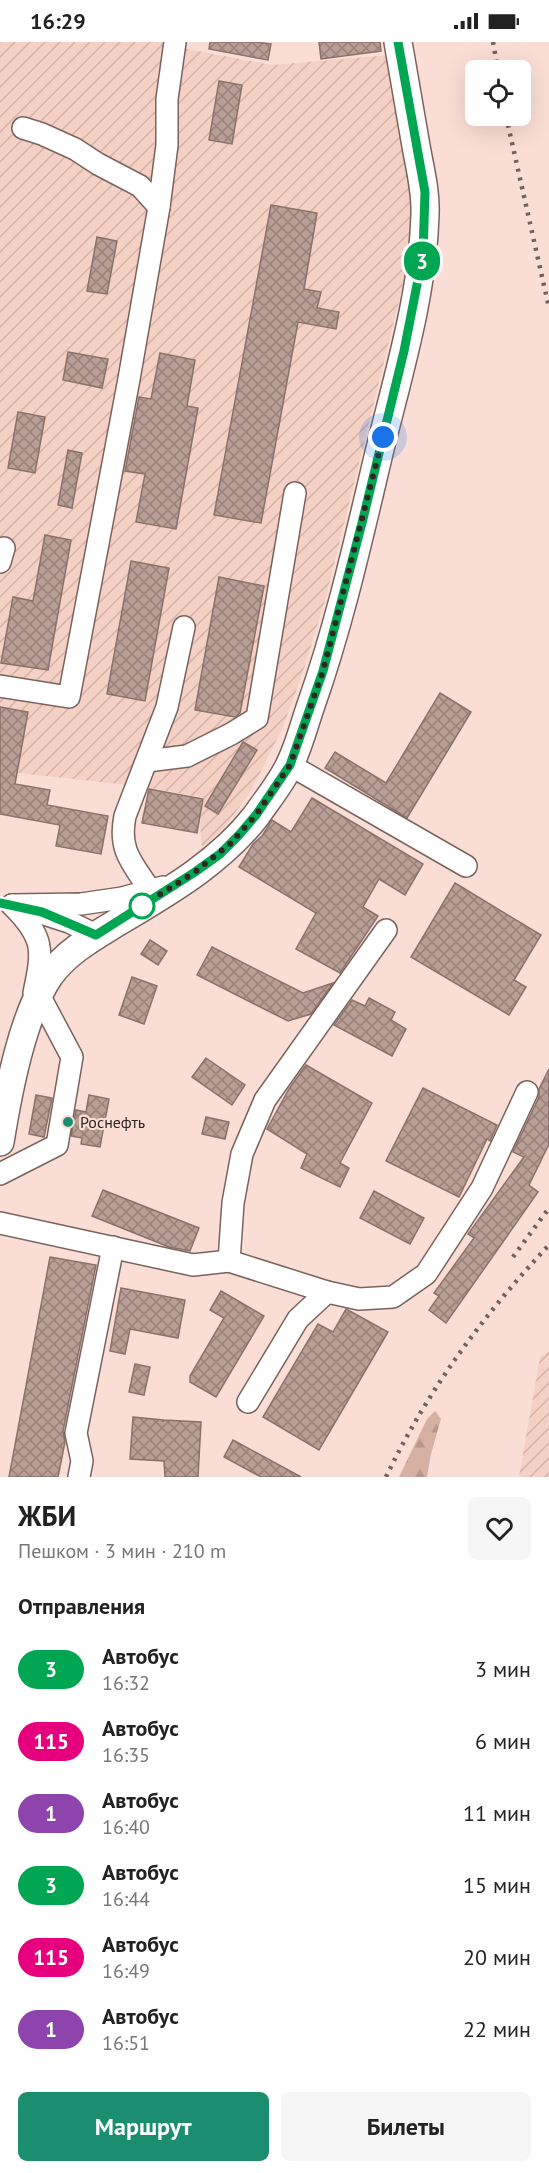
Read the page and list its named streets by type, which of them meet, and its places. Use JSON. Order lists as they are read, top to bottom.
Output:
{
  "places": ["Роснефть"],
  "lines": ["bus line 3"],
  "page": {
    "status": "16:29",
    "on_map": "3",
    "heading": [
      ["ЖБИ", "Пешком · 3 мин · 210 m"],
      "Отправления"
    ],
    "list": [
      {
        "mark": "3",
        "name": "Автобус",
        "note": "16:32",
        "value": "3 мин"
      },
      {
        "mark": "115",
        "name": "Автобус",
        "note": "16:35",
        "value": "6 мин"
      },
      {
        "mark": "1",
        "name": "Автобус",
        "note": "16:40",
        "value": "11 мин"
      },
      {
        "mark": "3",
        "name": "Автобус",
        "note": "16:44",
        "value": "15 мин"
      },
      {
        "mark": "115",
        "name": "Автобус",
        "note": "16:49",
        "value": "20 мин"
      },
      {
        "mark": "1",
        "name": "Автобус",
        "note": "16:51",
        "value": "22 мин"
      }
    ],
    "buttons": ["Маршрут", "Билеты"]
  }
}
